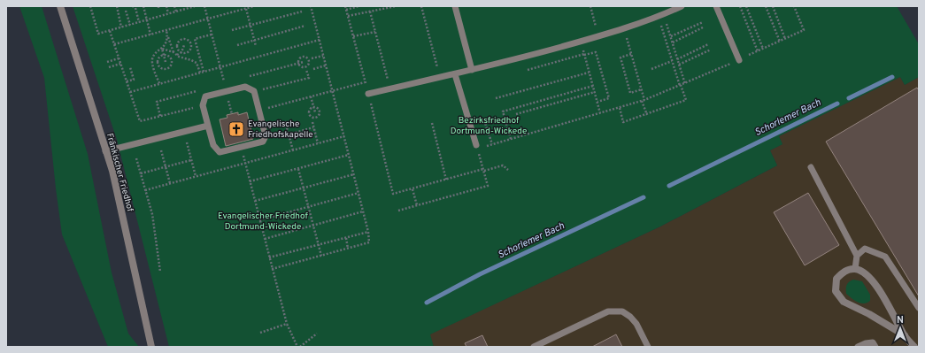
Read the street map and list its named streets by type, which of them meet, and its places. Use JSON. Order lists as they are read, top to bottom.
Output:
{
  "streets": {
    "street": ["Fränkischer Friedhof"]
  },
  "water": ["Schorlemer Bach"],
  "parks": ["Bezirksfriedhof Dortmund-Wickede", "Evangelischer Friedhof Dortmund-Wickede"],
  "places": {
    "church": ["Evangelische Friedhofskapelle"]
  },
  "north": "top"
}
